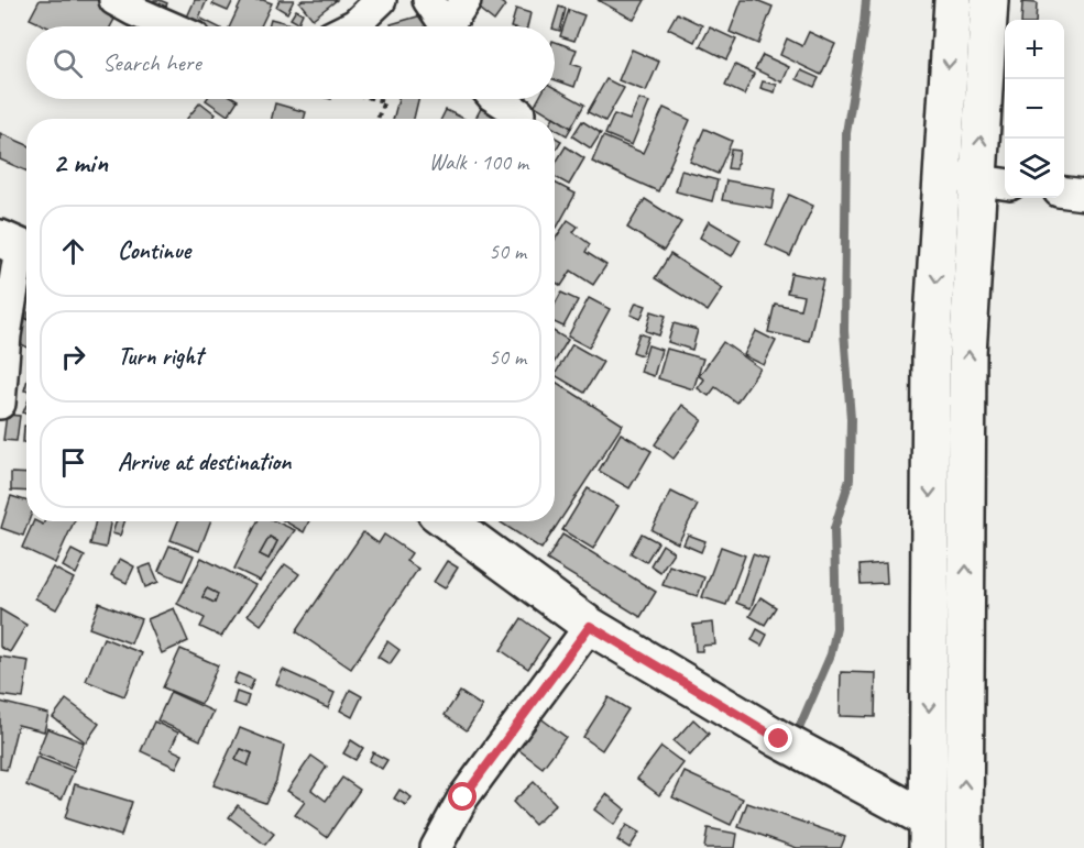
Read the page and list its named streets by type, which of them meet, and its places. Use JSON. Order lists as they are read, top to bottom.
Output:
{
  "page": {
    "map_buttons": ["+", "−"],
    "search": "Search here",
    "heading": ["2 min", "Walk · 100 m"],
    "list": [
      ["Continue", "50 m"],
      ["Turn right", "50 m"],
      "Arrive at destination"
    ]
  }
}
